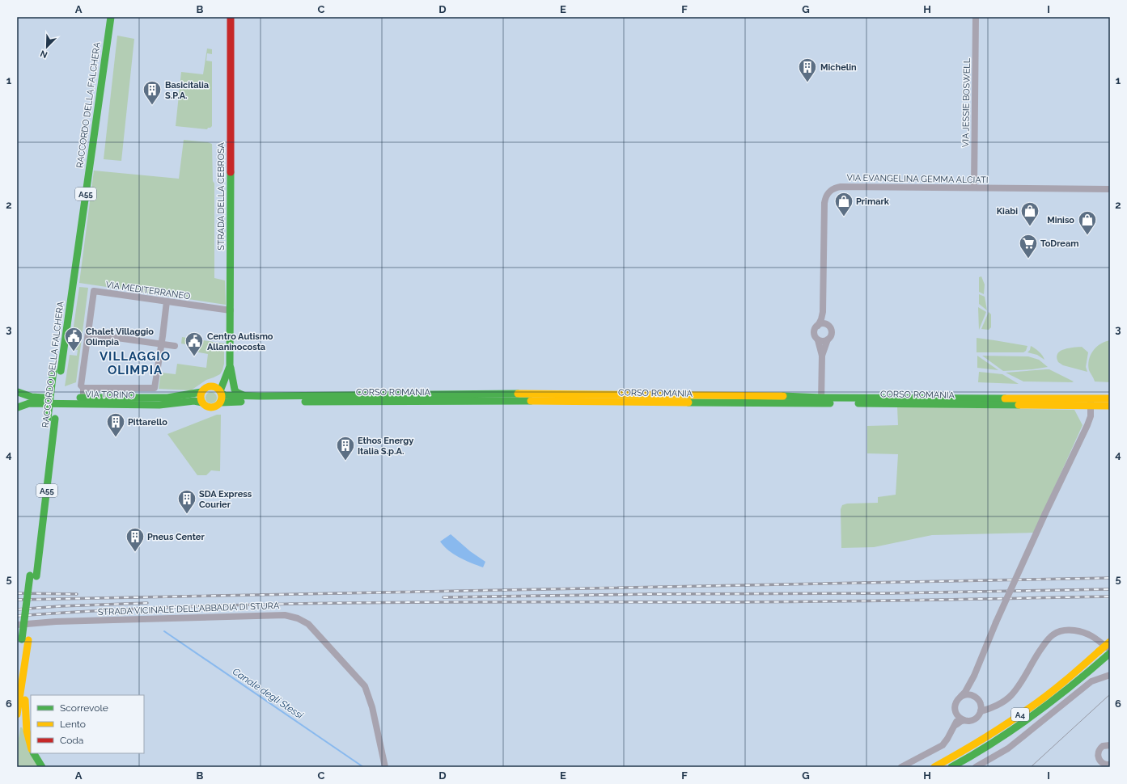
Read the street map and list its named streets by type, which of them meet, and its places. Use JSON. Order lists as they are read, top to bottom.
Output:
{
  "streets": {
    "main road": [
      "RACCORDO DELLA FALCHERA",
      "A55",
      "STRADA DELLA CEBROSA",
      "CORSO ROMANIA",
      "VIA TORINO",
      "A4"
    ],
    "street": [
      "VIA JESSIE BOSWELL",
      "VIA EVANGELINA GEMMA ALCIATI",
      "VIA MEDITERRANEO",
      "STRADA VICINALE DELL'ABBADIA DI STURA"
    ]
  },
  "crossings": [
    ["VIA JESSIE BOSWELL", "VIA EVANGELINA GEMMA ALCIATI"],
    ["STRADA DELLA CEBROSA", "VIA MEDITERRANEO"],
    ["STRADA DELLA CEBROSA", "CORSO ROMANIA"],
    ["STRADA DELLA CEBROSA", "VIA TORINO"],
    ["VIA MEDITERRANEO", "VIA TORINO"],
    ["CORSO ROMANIA", "VIA TORINO"]
  ],
  "districts": ["VILLAGGIO OLIMPIA"],
  "water": ["Canale degli Stessi"],
  "places": {
    "building": [
      "Michelin",
      "Basicitalia S.P.A.",
      "Pittarello",
      "Ethos Energy Italia S.p.A.",
      "SDA Express Courier",
      "Pneus Center"
    ],
    "shop": ["Primark", "Kiabi", "Miniso"],
    "supermarket": ["ToDream"],
    "public building": ["Chalet Villaggio Olimpia", "Centro Autismo Allaninocosta"]
  },
  "legend": ["Scorrevole", "Lento", "Coda"],
  "north": "bottom left",
  "grid": {
    "columns": [
      "A",
      "B",
      "C",
      "D",
      "E",
      "F",
      "G",
      "H",
      "I"
    ],
    "rows": [
      "1",
      "2",
      "3",
      "4",
      "5",
      "6"
    ]
  }
}
